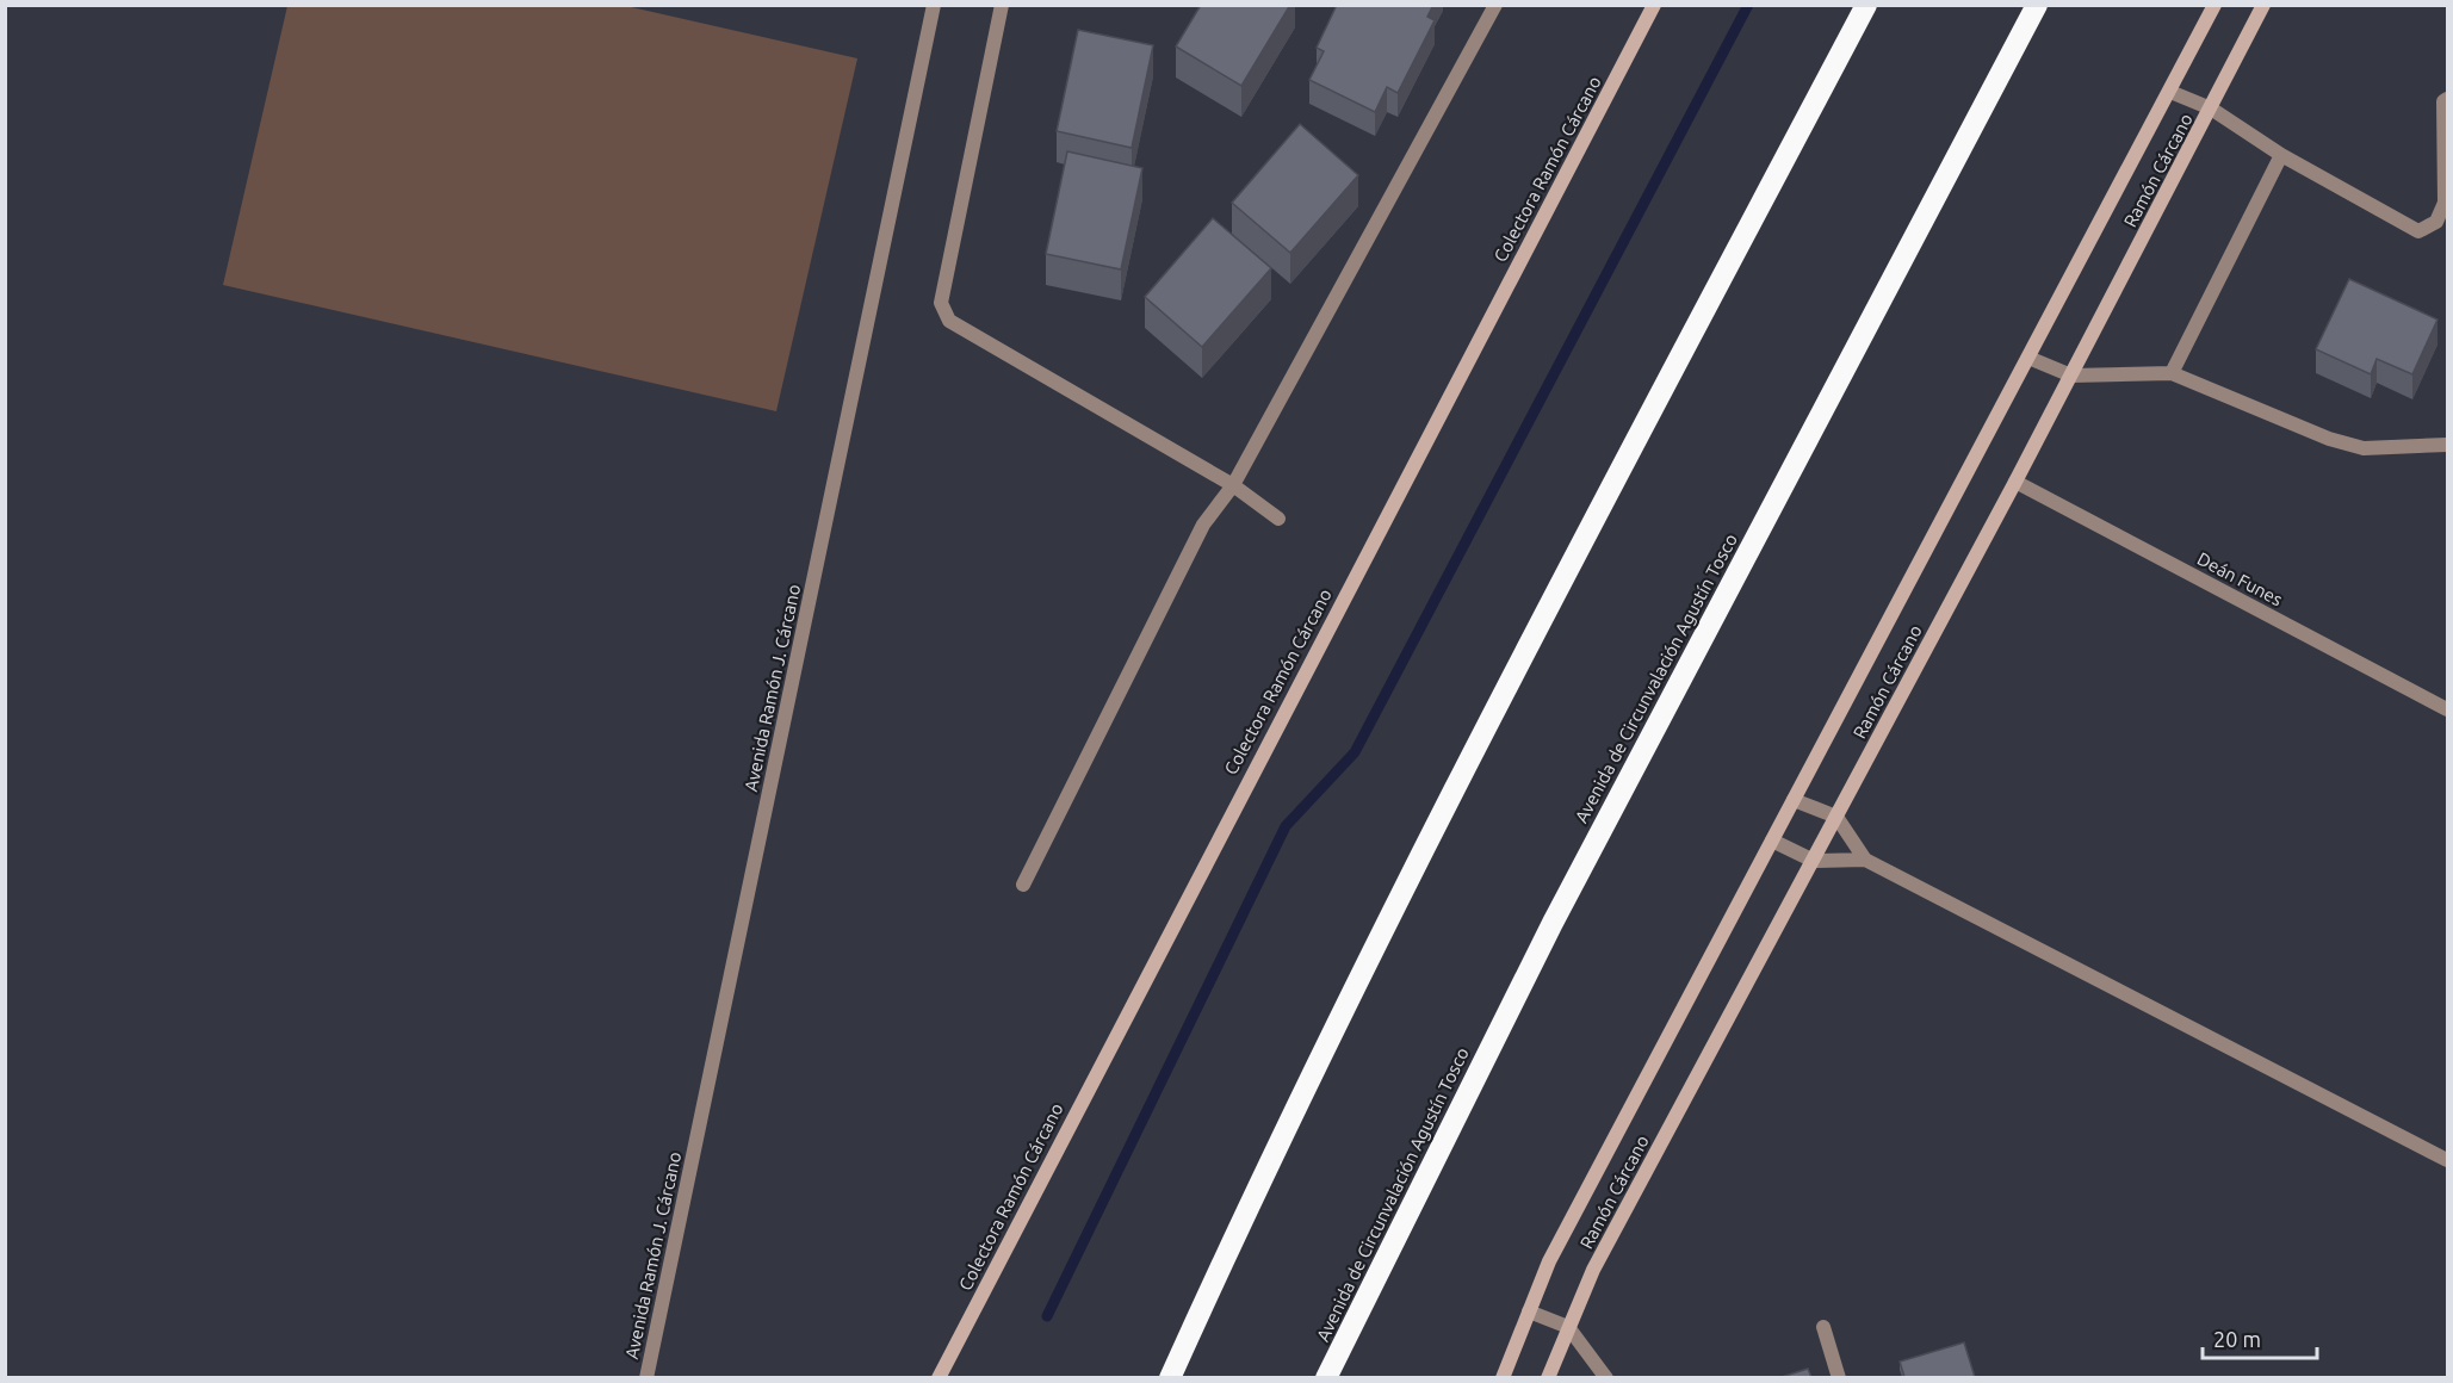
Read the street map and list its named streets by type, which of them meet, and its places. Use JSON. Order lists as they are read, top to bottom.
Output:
{
  "streets": {
    "highway": ["Avenida de Circunvalación Agustín Tosco"],
    "main road": ["Colectora Ramón Cárcano", "Ramón Cárcano"],
    "street": ["Deán Funes", "Avenida Ramón J. Cárcano"]
  },
  "crossings": [
    ["Ramón Cárcano", "Deán Funes"]
  ],
  "scale_bar": "20 m"
}
